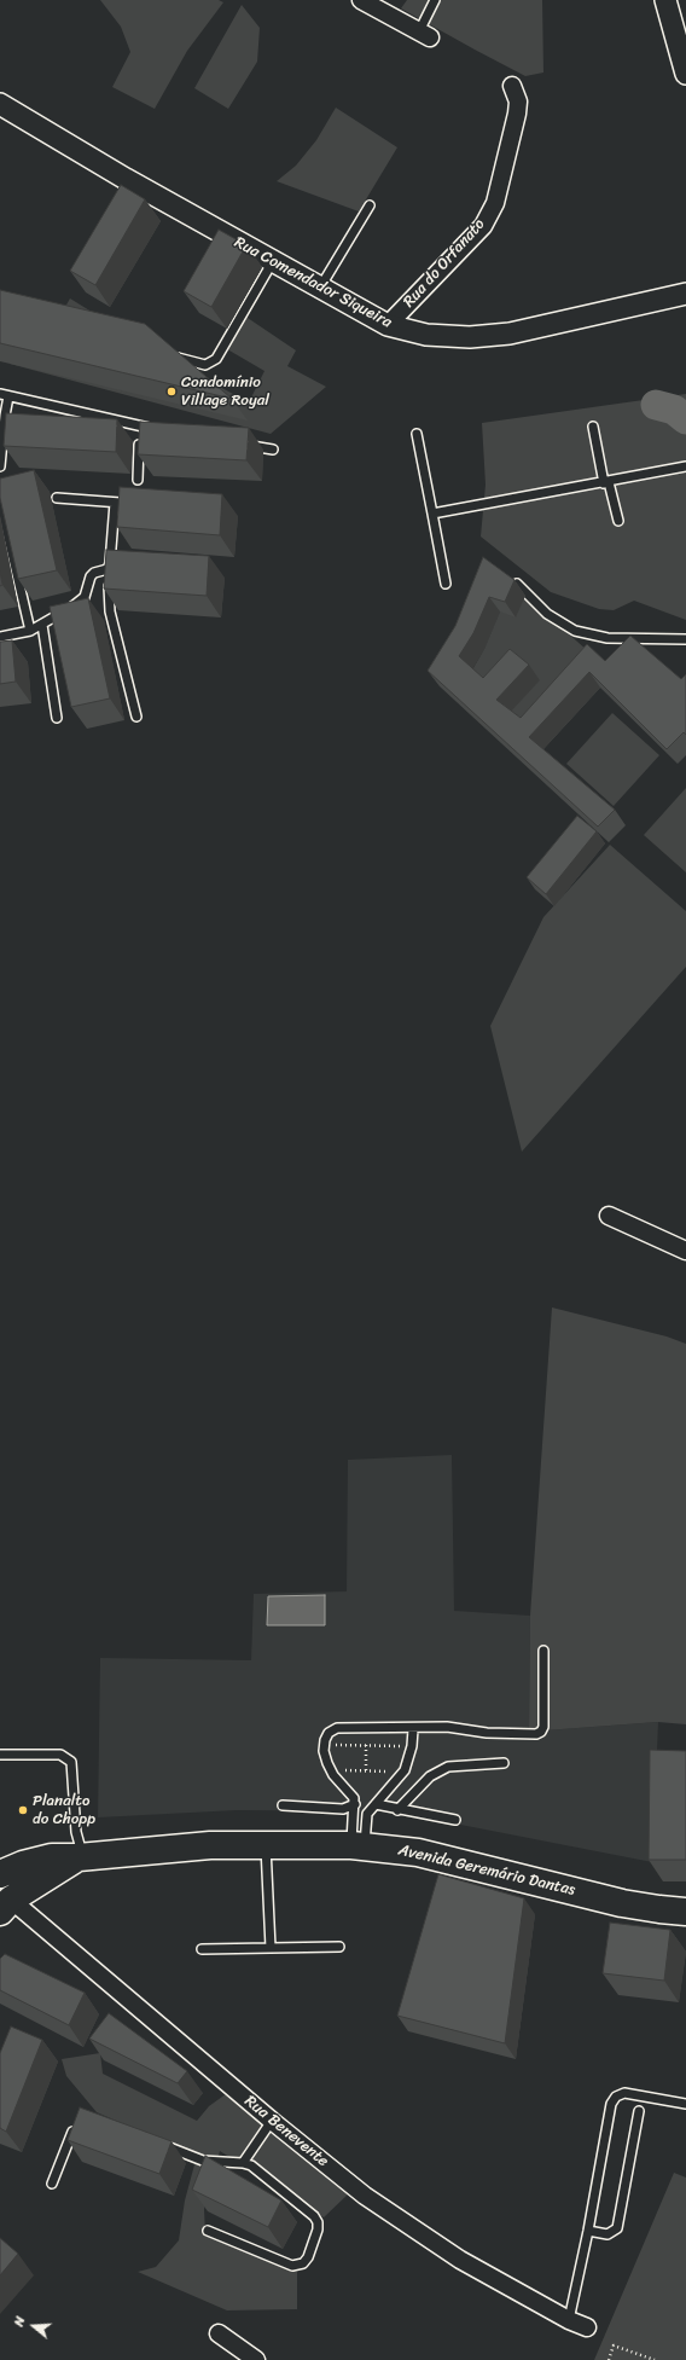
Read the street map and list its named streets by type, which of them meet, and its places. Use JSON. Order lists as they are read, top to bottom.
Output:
{
  "streets": {
    "main road": ["Avenida Geremário Dantas"],
    "street": ["Rua do Orfanato", "Rua Comendador Siqueira", "Rua Benevente"]
  },
  "crossings": [
    ["Rua do Orfanato", "Rua Comendador Siqueira"]
  ],
  "places": ["Condomínio Village Royal", "Planalto do Chopp"],
  "north": "left"
}
